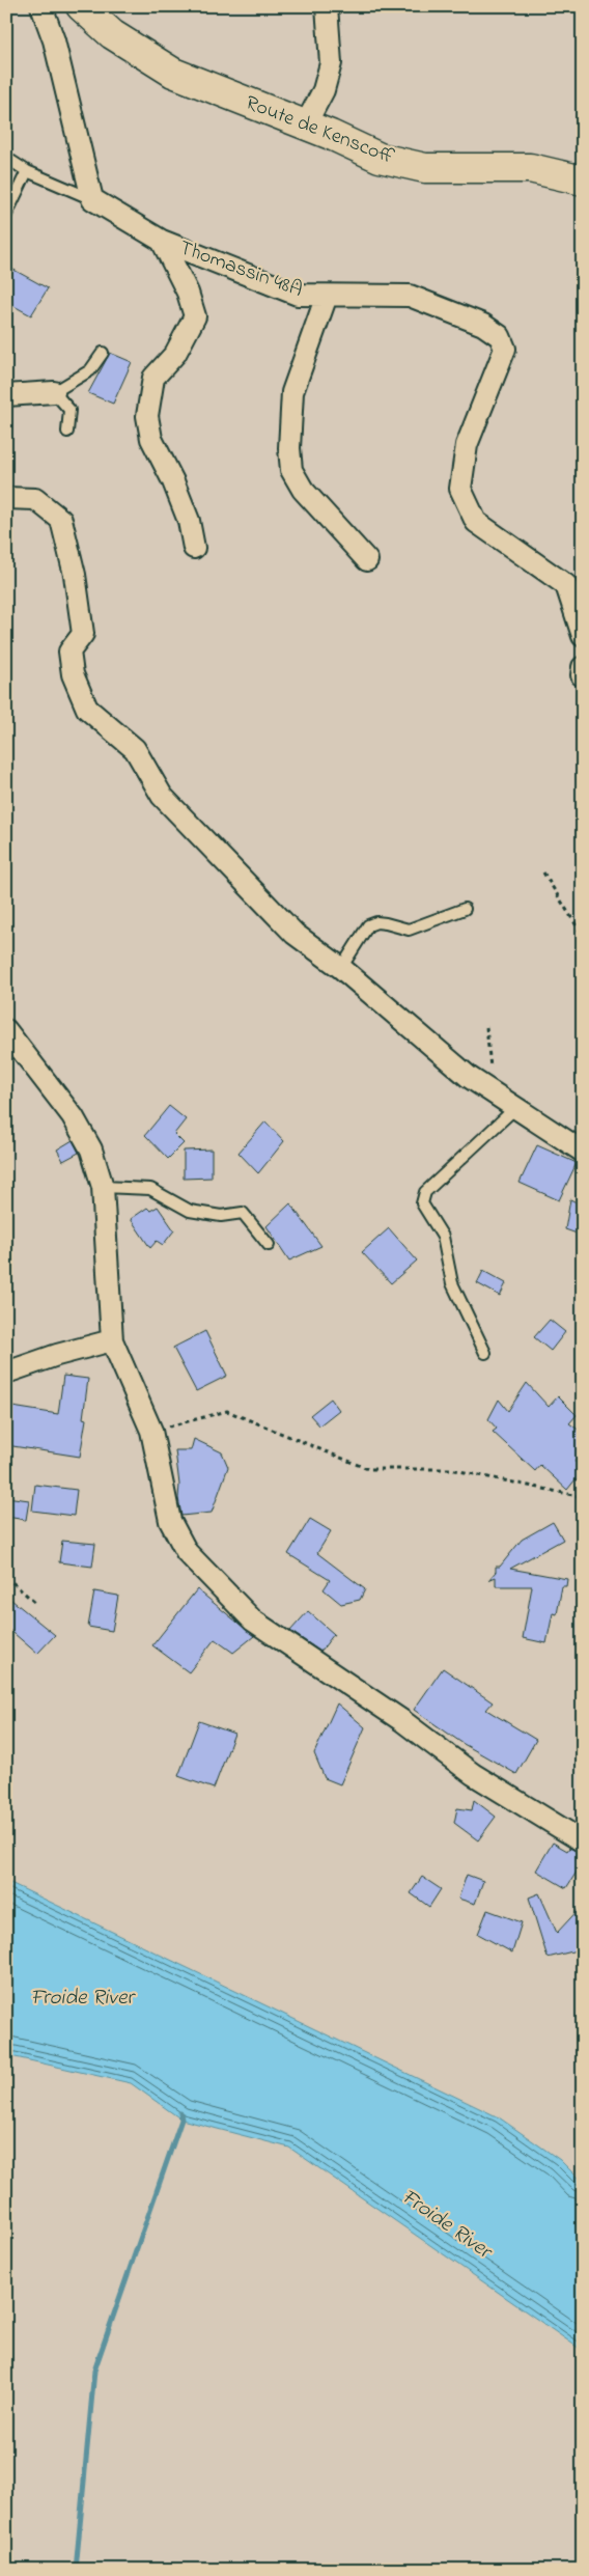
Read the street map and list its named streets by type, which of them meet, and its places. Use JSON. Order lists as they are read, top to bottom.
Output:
{
  "streets": {
    "main road": ["Route de Kenscoff"],
    "street": ["Thomassin 48A"]
  },
  "water": ["Froide River"]
}
